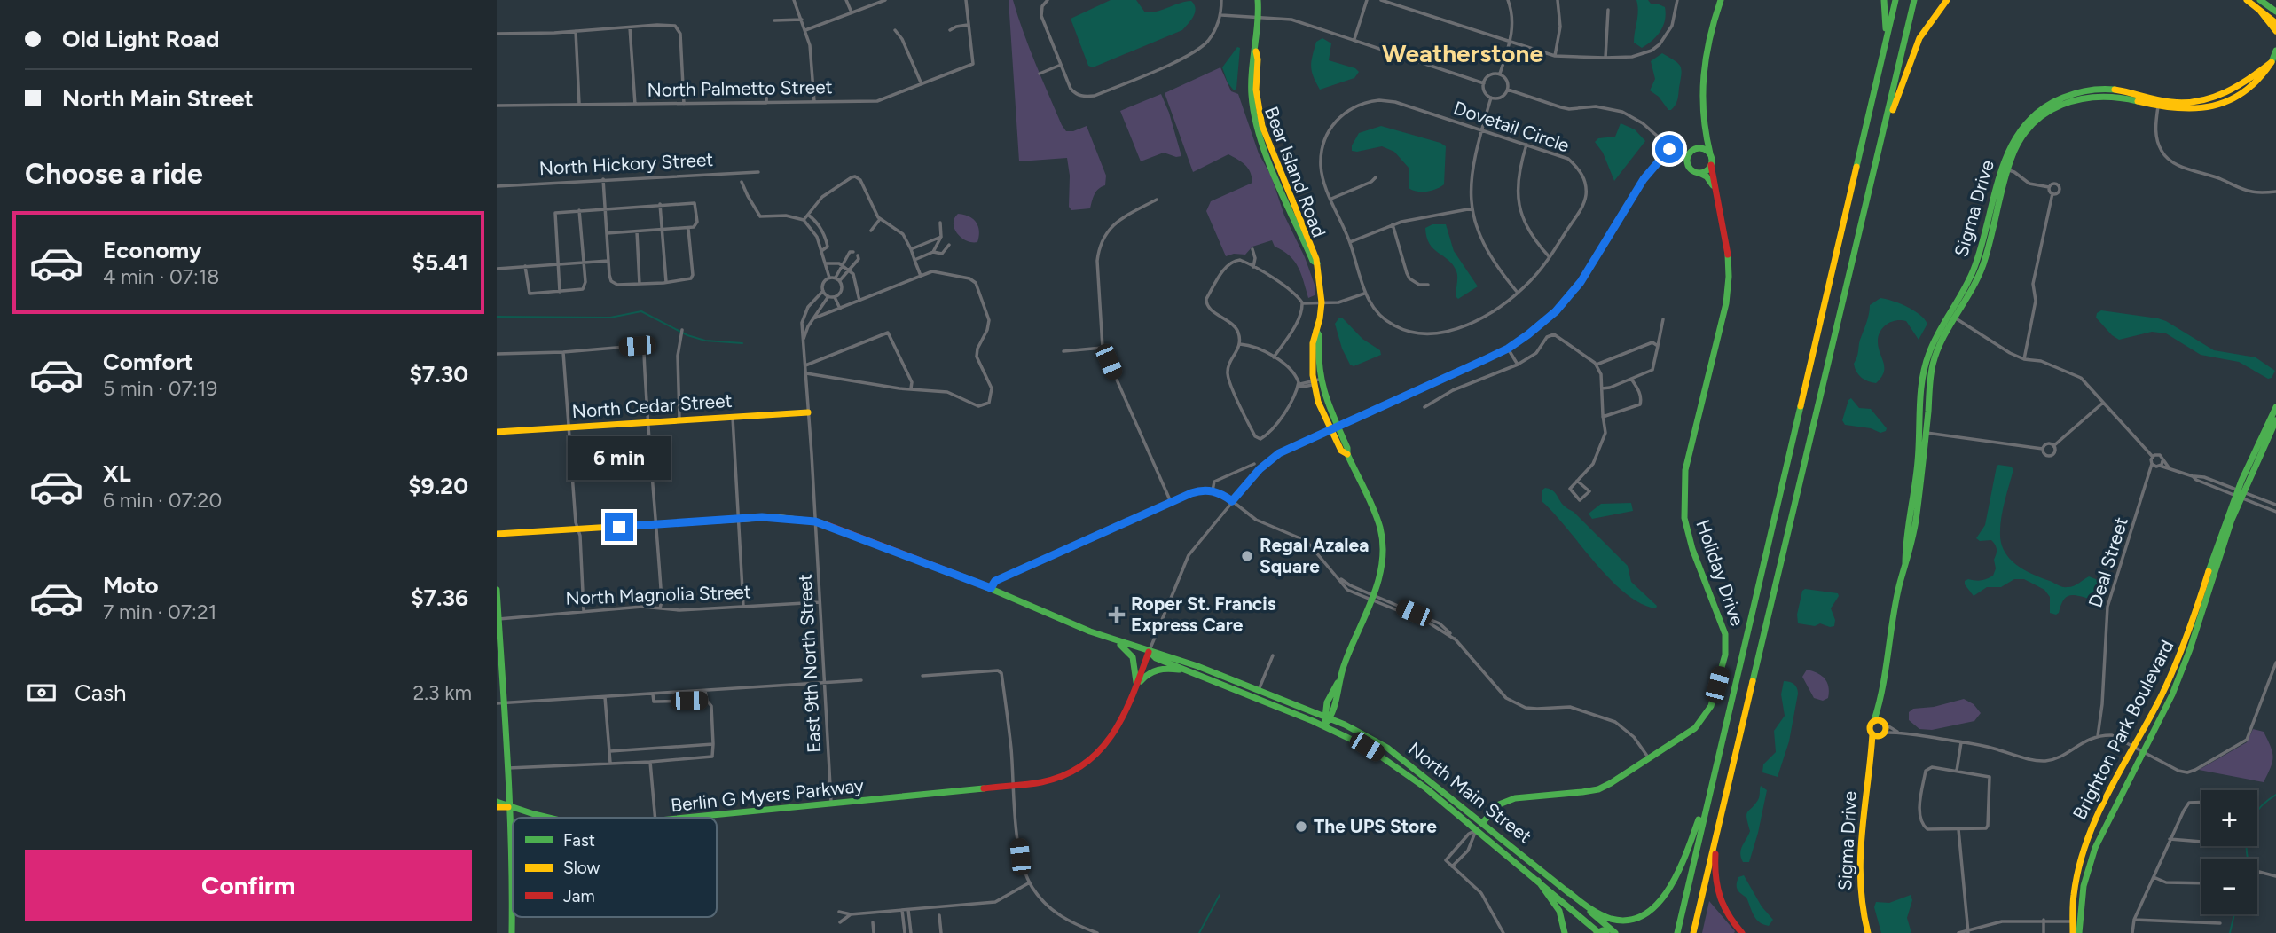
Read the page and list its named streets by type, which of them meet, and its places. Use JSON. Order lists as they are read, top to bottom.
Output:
{
  "streets": {
    "main road": [
      "Bear Island Road",
      "Sigma Drive",
      "North Cedar Street",
      "Holiday Drive",
      "Brighton Park Boulevard",
      "North Main Street",
      "Berlin G Myers Parkway"
    ],
    "street": [
      "North Palmetto Street",
      "Dovetail Circle",
      "North Hickory Street",
      "Deal Street",
      "North Magnolia Street",
      "East 9th North Street"
    ]
  },
  "crossings": [
    ["North Cedar Street", "East 9th North Street"],
    ["Holiday Drive", "North Main Street"],
    ["North Magnolia Street", "East 9th North Street"],
    ["East 9th North Street", "North Main Street"],
    ["East 9th North Street", "Berlin G Myers Parkway"],
    ["North Main Street", "Berlin G Myers Parkway"]
  ],
  "districts": ["Weatherstone"],
  "places": {
    "other": ["Regal Azalea Square", "The UPS Store"],
    "health": ["Roper St. Francis Express Care"]
  },
  "legend": ["Fast", "Slow", "Jam"],
  "page": {
    "banner": ["Old Light Road", "North Main Street"],
    "heading": "Choose a ride",
    "list": [
      {
        "name": "Economy",
        "note": "4 min · 07:18",
        "value": "$5.41"
      },
      {
        "name": "Comfort",
        "note": "5 min · 07:19",
        "value": "$7.30"
      },
      {
        "name": "XL",
        "note": "6 min · 07:20",
        "value": "$9.20"
      },
      {
        "name": "Moto",
        "note": "7 min · 07:21",
        "value": "$7.36"
      }
    ],
    "bubble": "6 min",
    "pay": ["Cash", "2.3 km"],
    "map_buttons": ["+", "−"],
    "buttons": "Confirm"
  }
}
